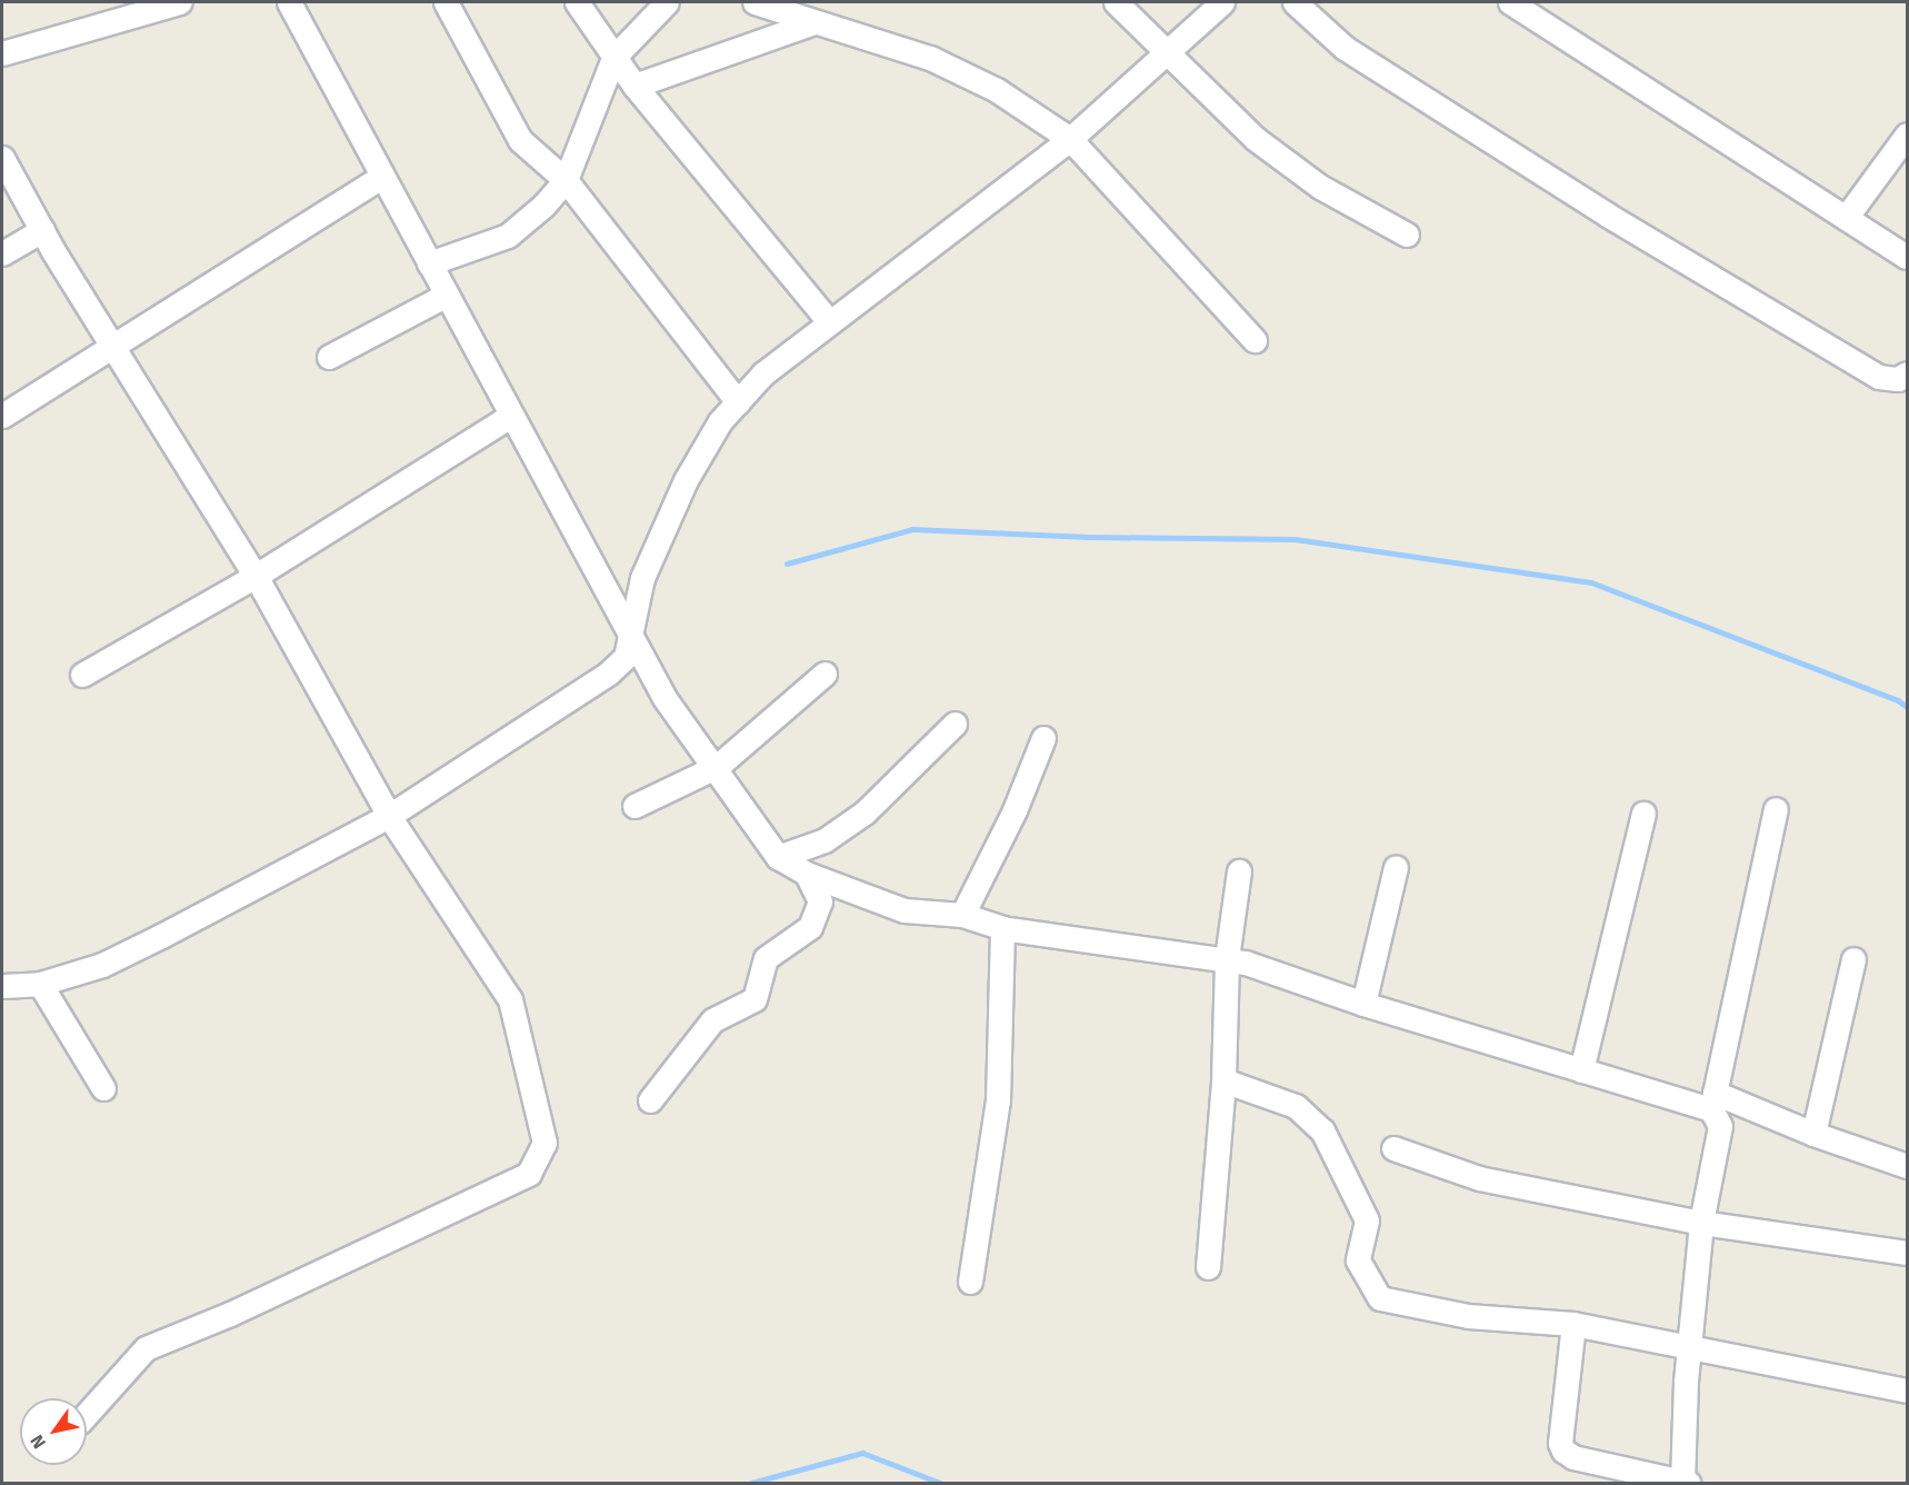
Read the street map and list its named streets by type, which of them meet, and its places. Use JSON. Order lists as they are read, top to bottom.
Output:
{
  "north": "bottom left"
}
